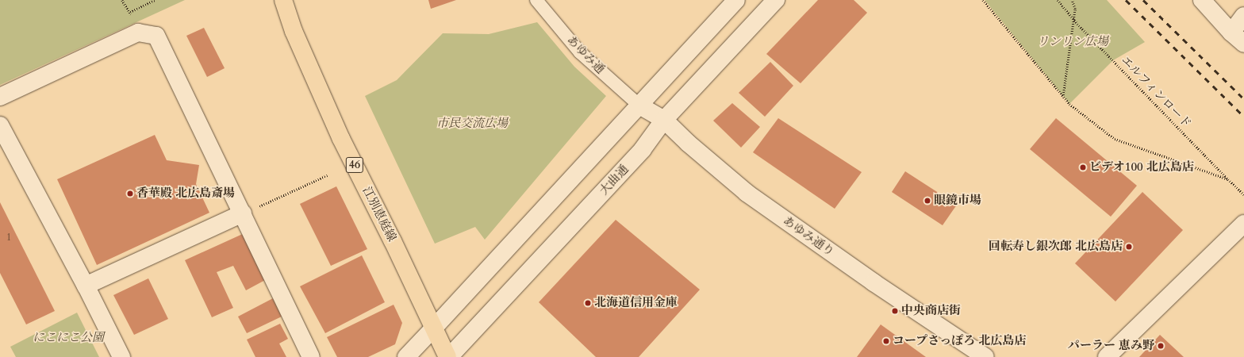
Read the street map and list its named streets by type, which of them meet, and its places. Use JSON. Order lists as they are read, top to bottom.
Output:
{
  "streets": {
    "main road": ["46", "江別恵庭線"],
    "street": ["大曲通", "あゆみ通り"],
    "lane": ["あゆみ通"],
    "path": ["エルフィンロード"]
  },
  "crossings": [
    ["あゆみ通", "あゆみ通り"],
    ["大曲通", "江別恵庭線"],
    ["大曲通", "あゆみ通り"]
  ],
  "parks": ["リンリン広場", "市民交流広場", "にこにこ公園"],
  "places": [
    "ビデオ100 北広島店",
    "香華殿 北広島斎場",
    "眼鏡市場",
    "回転寿し銀次郎 北広島店",
    "北海道信用金庫",
    "中央商店街",
    "コープさっぽろ 北広島店",
    "パーラー 恵み野"
  ],
  "house_numbers": ["1"]
}
